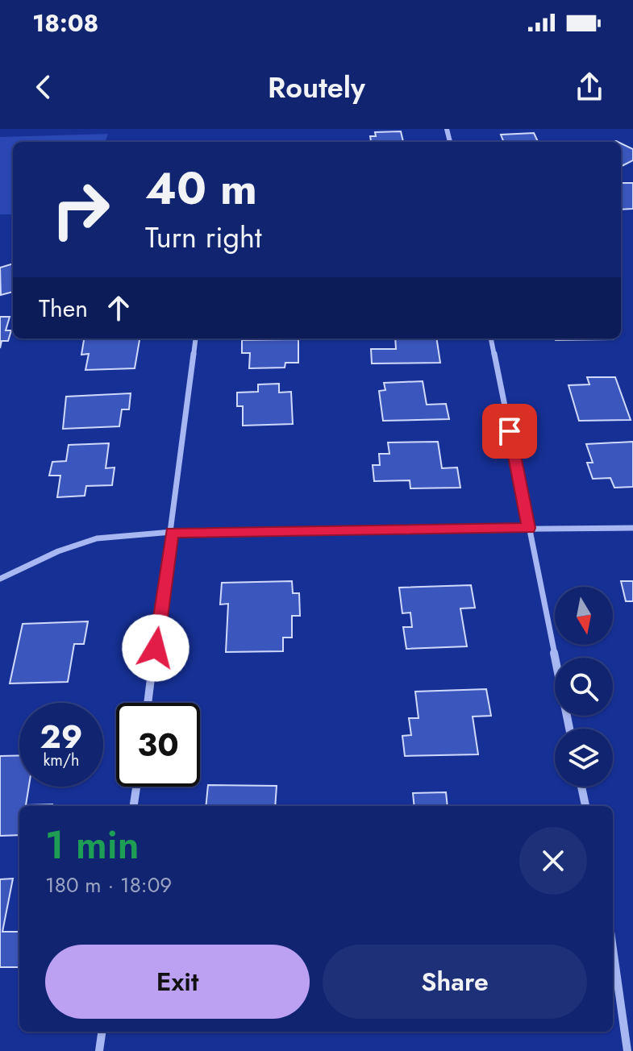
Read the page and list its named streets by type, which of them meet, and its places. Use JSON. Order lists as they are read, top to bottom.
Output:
{
  "north": "bottom",
  "page": {
    "status": "18:08",
    "header": "Routely",
    "turn": ["40 m", "Turn right"],
    "then": "Then",
    "speed": "29 km/h",
    "limit": "30",
    "heading": ["1 min", "180 m · 18:09"],
    "buttons": ["Exit", "Share"]
  }
}
